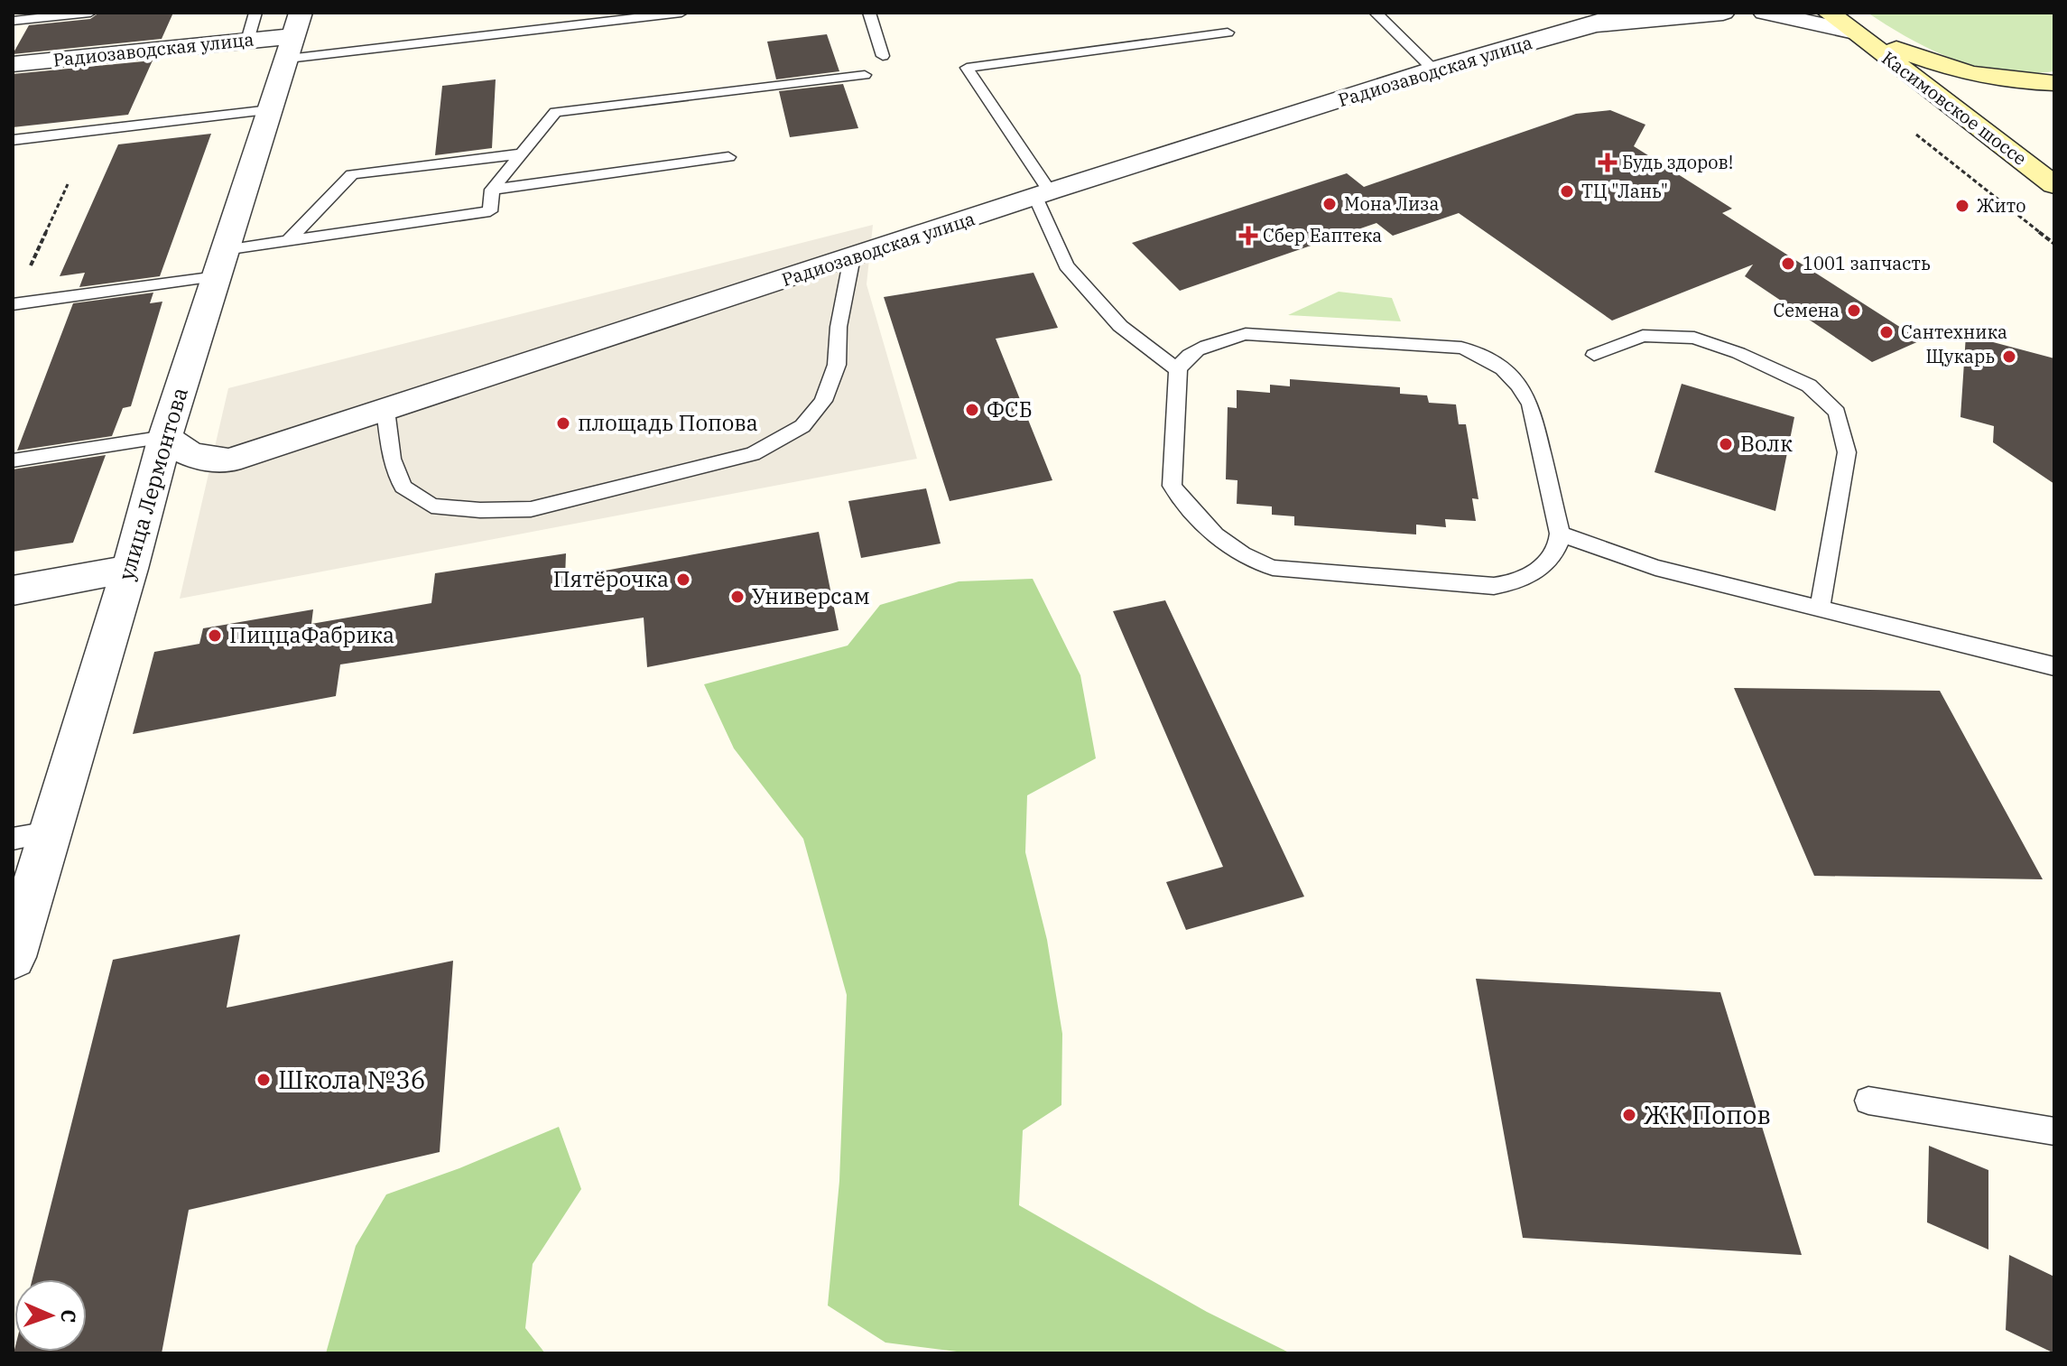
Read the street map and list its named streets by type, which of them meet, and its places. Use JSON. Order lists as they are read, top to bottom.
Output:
{
  "streets": {
    "main road": ["Касимовское шоссе"],
    "street": ["Радиозаводская улица", "улица Лермонтова"]
  },
  "crossings": [
    ["Радиозаводская улица", "улица Лермонтова"]
  ],
  "places": {
    "health": ["Будь здоров!", "Сбер Еаптека"],
    "other": [
      "ТЦ \"Лань\"",
      "Мона Лиза",
      "Жито",
      "1001 запчасть",
      "Семена",
      "Сантехника",
      "Щукарь",
      "ФСБ",
      "площадь Попова",
      "Волк",
      "Пятёрочка",
      "Универсам",
      "ПиццаФабрика",
      "Школа №36",
      "ЖК Попов"
    ]
  },
  "north": "right"
}
